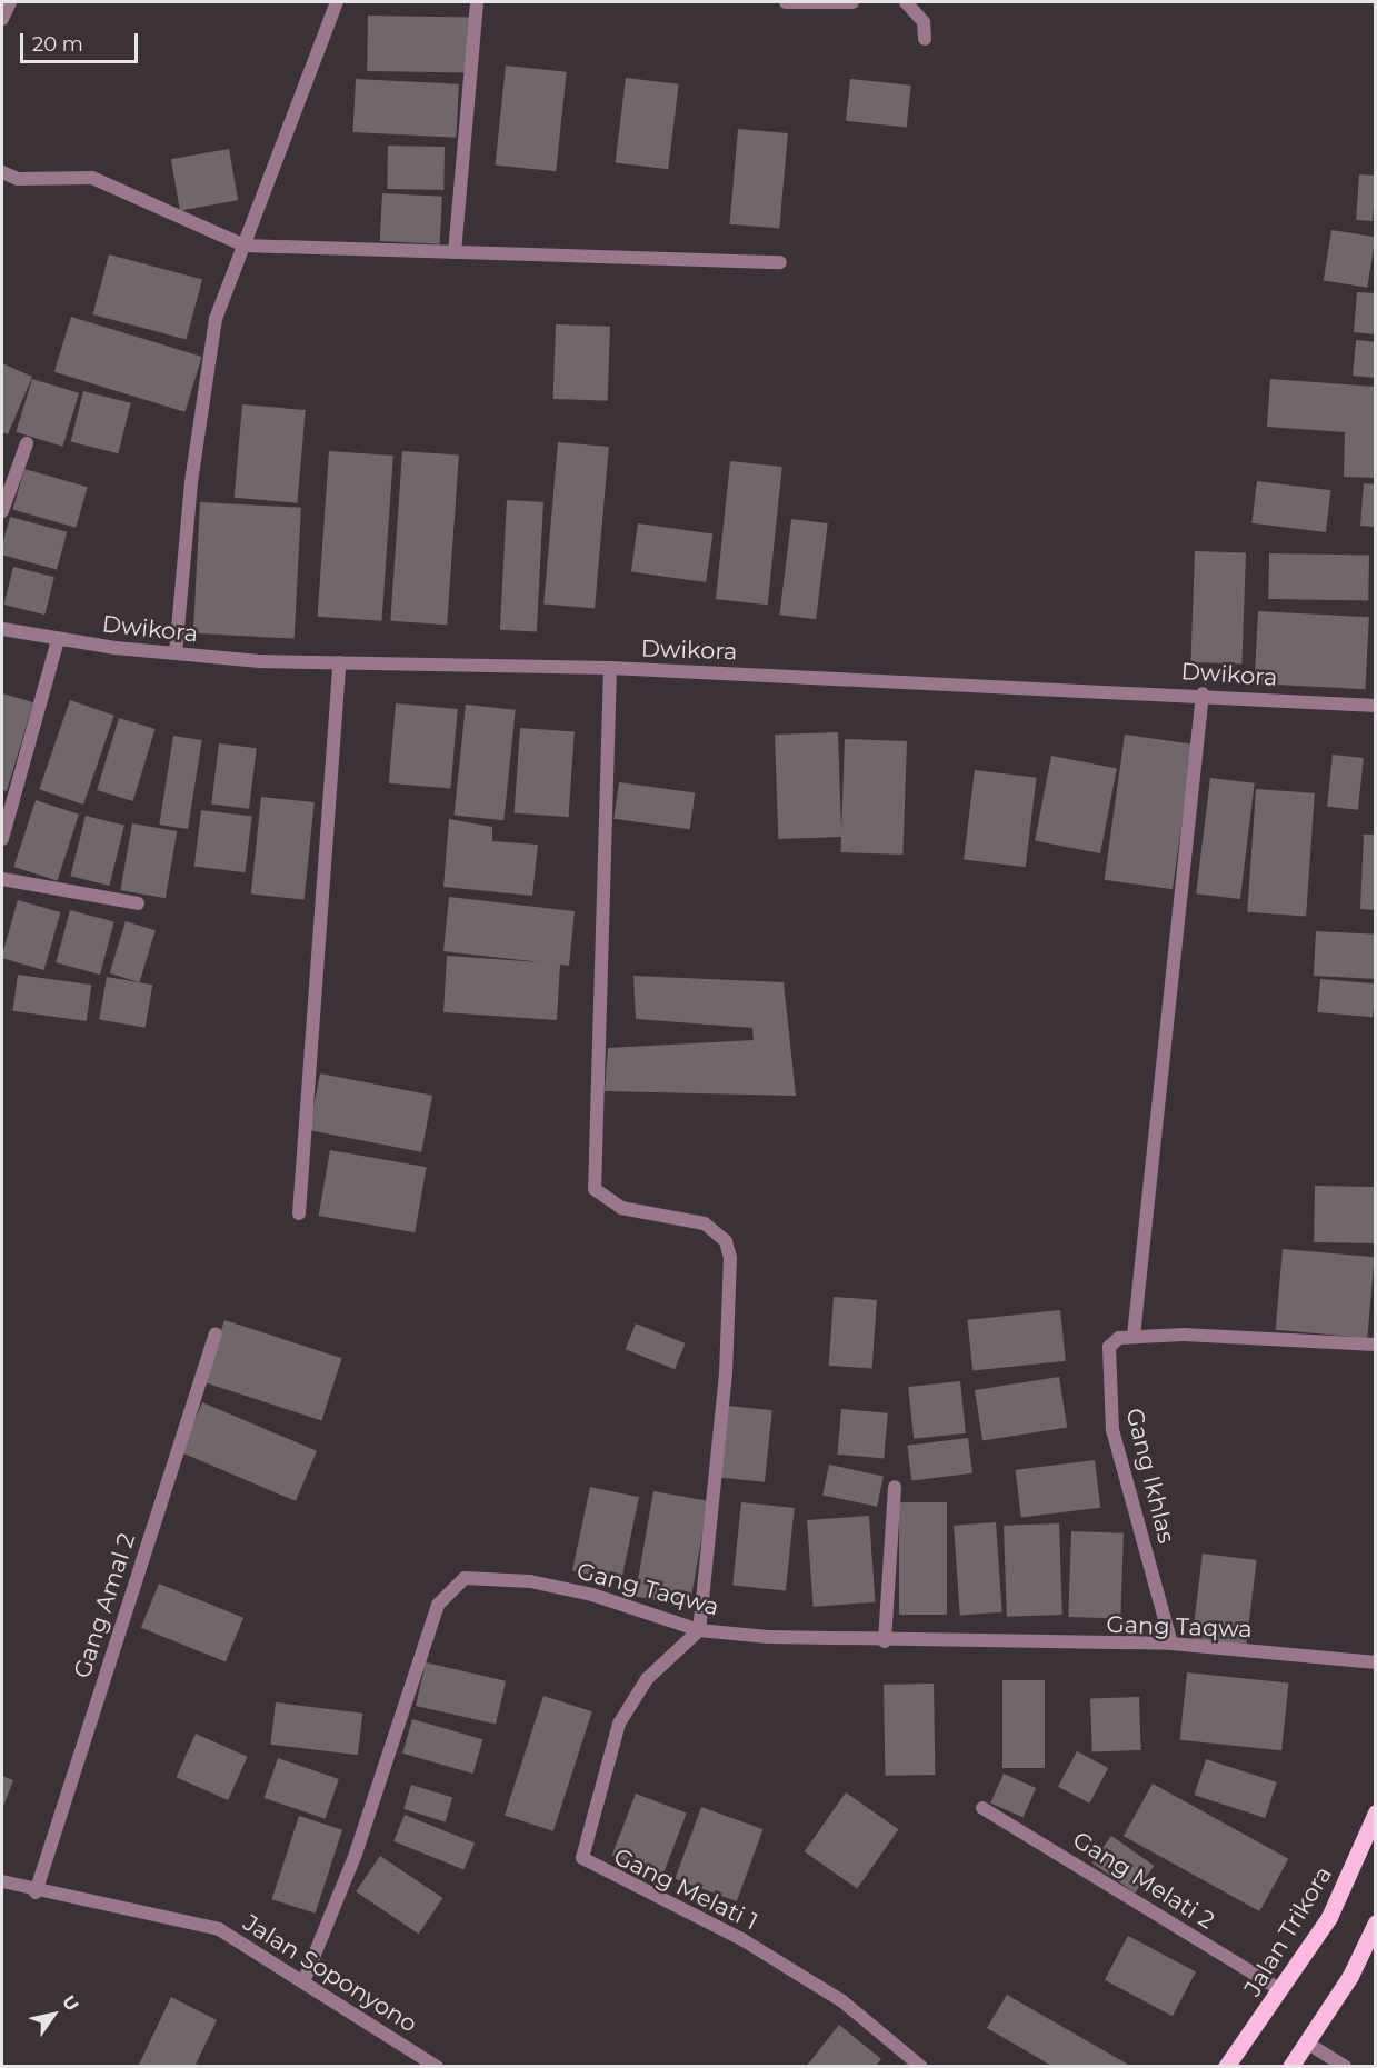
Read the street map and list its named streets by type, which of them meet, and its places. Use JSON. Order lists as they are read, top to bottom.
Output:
{
  "streets": {
    "main road": ["Jalan Trikora"],
    "street": [
      "Dwikora",
      "Gang Ikhlas",
      "Gang Taqwa",
      "Gang Amal 2",
      "Gang Melati 2",
      "Gang Melati 1",
      "Jalan Soponyono"
    ]
  },
  "crossings": [
    ["Gang Ikhlas", "Gang Taqwa"],
    ["Gang Taqwa", "Gang Melati 1"],
    ["Gang Taqwa", "Jalan Soponyono"],
    ["Gang Amal 2", "Jalan Soponyono"],
    ["Gang Melati 2", "Jalan Trikora"]
  ],
  "scale_bar": "20 m",
  "north": "top right"
}
